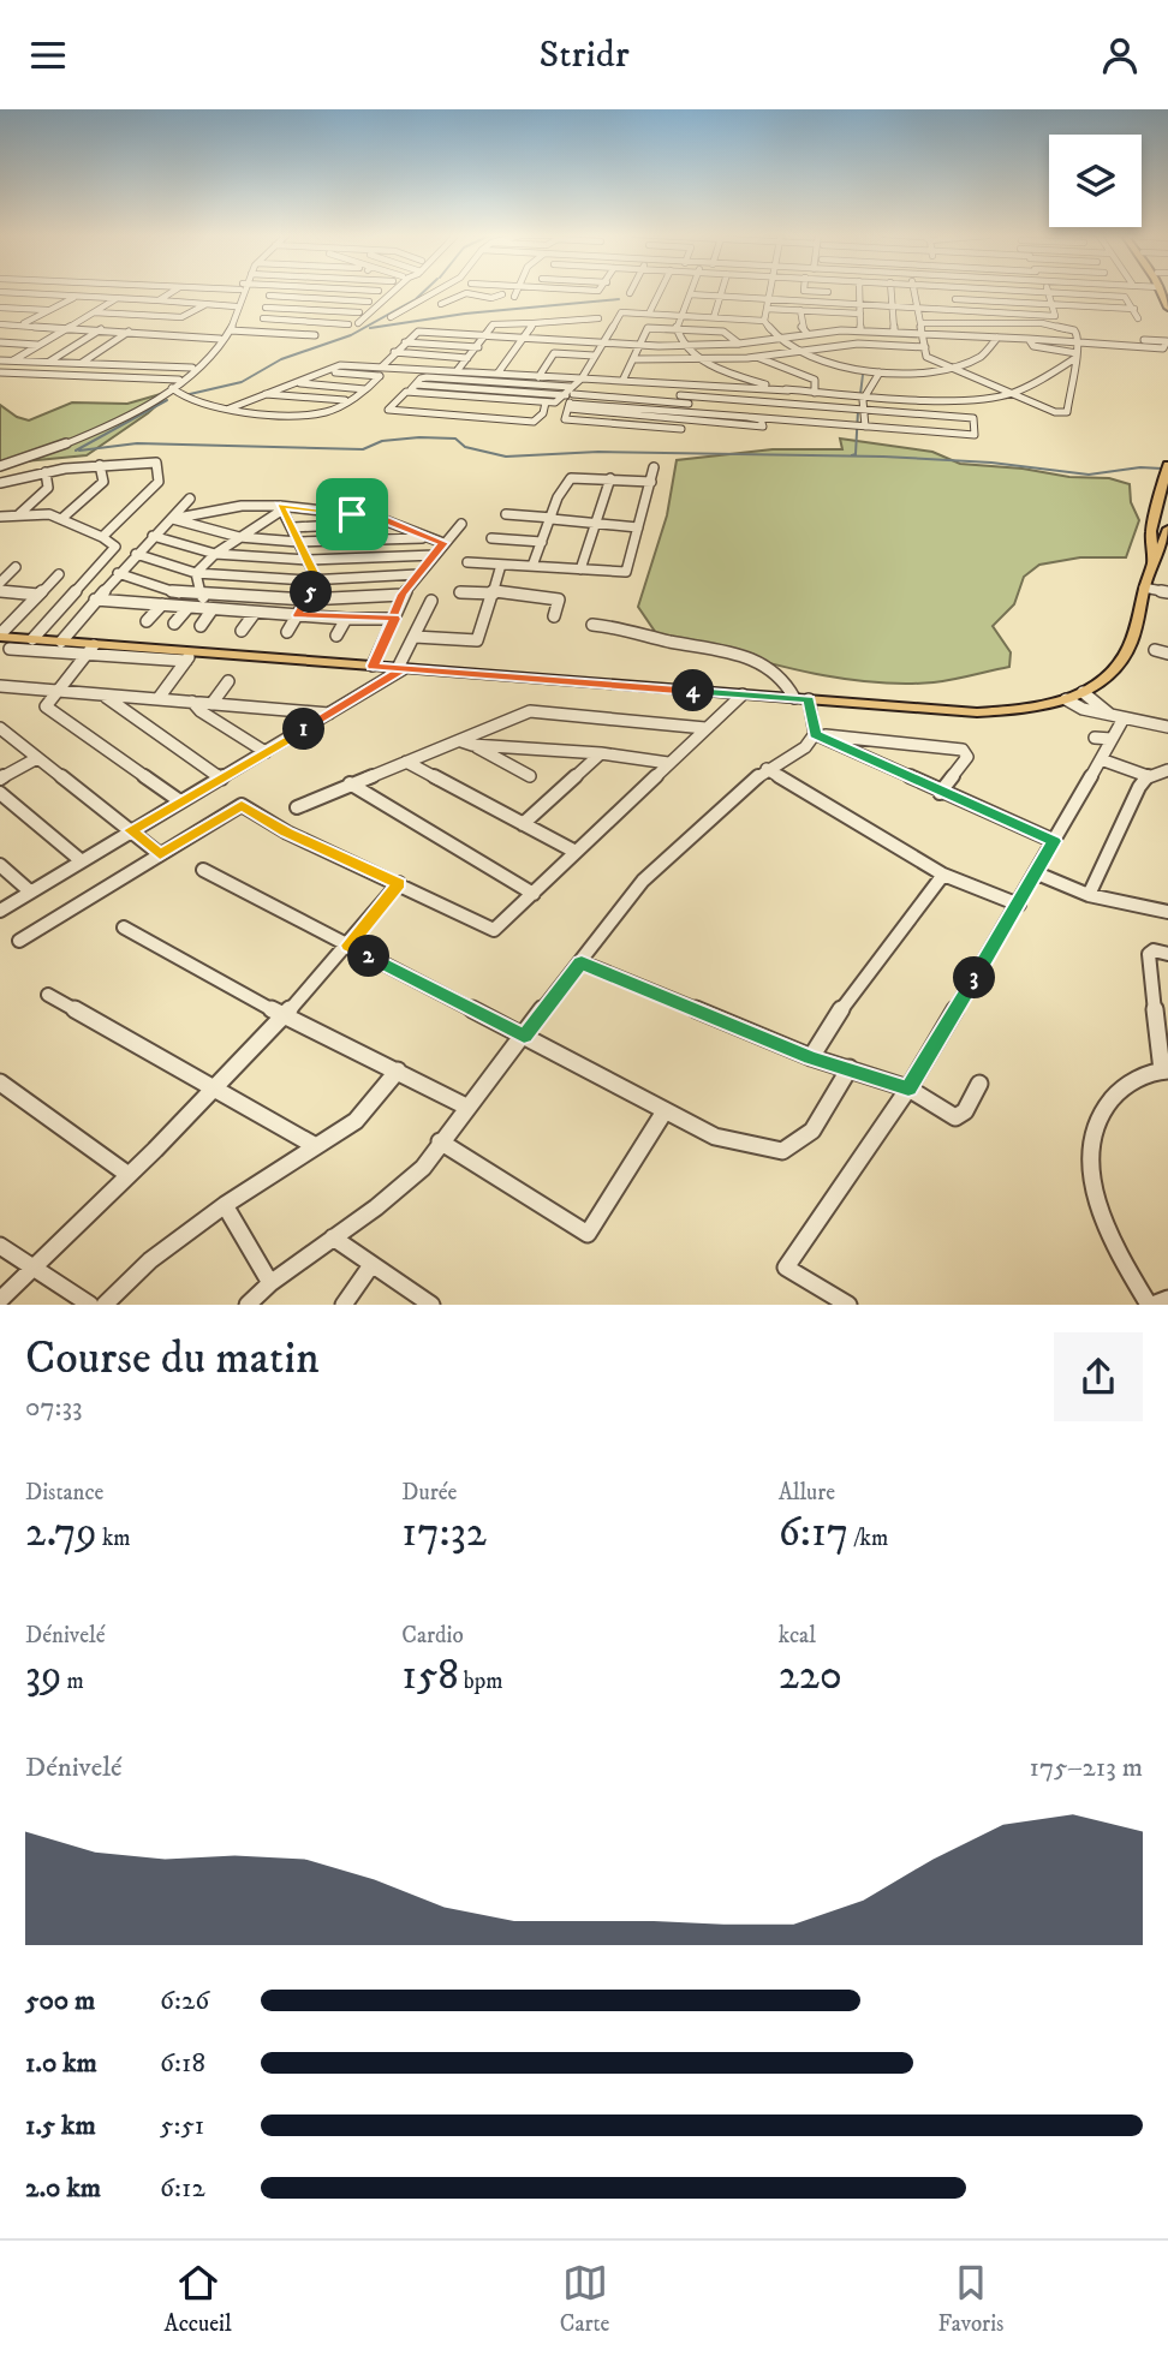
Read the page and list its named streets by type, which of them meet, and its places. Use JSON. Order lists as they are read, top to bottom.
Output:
{
  "page": {
    "header": "Stridr",
    "pins": [
      "5",
      "4",
      "1",
      "2",
      "3"
    ],
    "heading": ["Course du matin", "07:33"],
    "stats": [
      ["Distance", "2.79 km"],
      ["Durée", "17:32"],
      ["Allure", "6:17 /km"],
      ["Dénivelé", "39 m"],
      ["Cardio", "158 bpm"],
      ["kcal", "220"]
    ],
    "chart": ["Dénivelé", "175–213 m"],
    "list": [
      {
        "name": "500 m",
        "note": "6:26"
      },
      {
        "name": "1.0 km",
        "note": "6:18"
      },
      {
        "name": "1.5 km",
        "note": "5:51"
      },
      {
        "name": "2.0 km",
        "note": "6:12"
      }
    ],
    "tabs": ["Accueil", "Carte", "Favoris"]
  }
}
